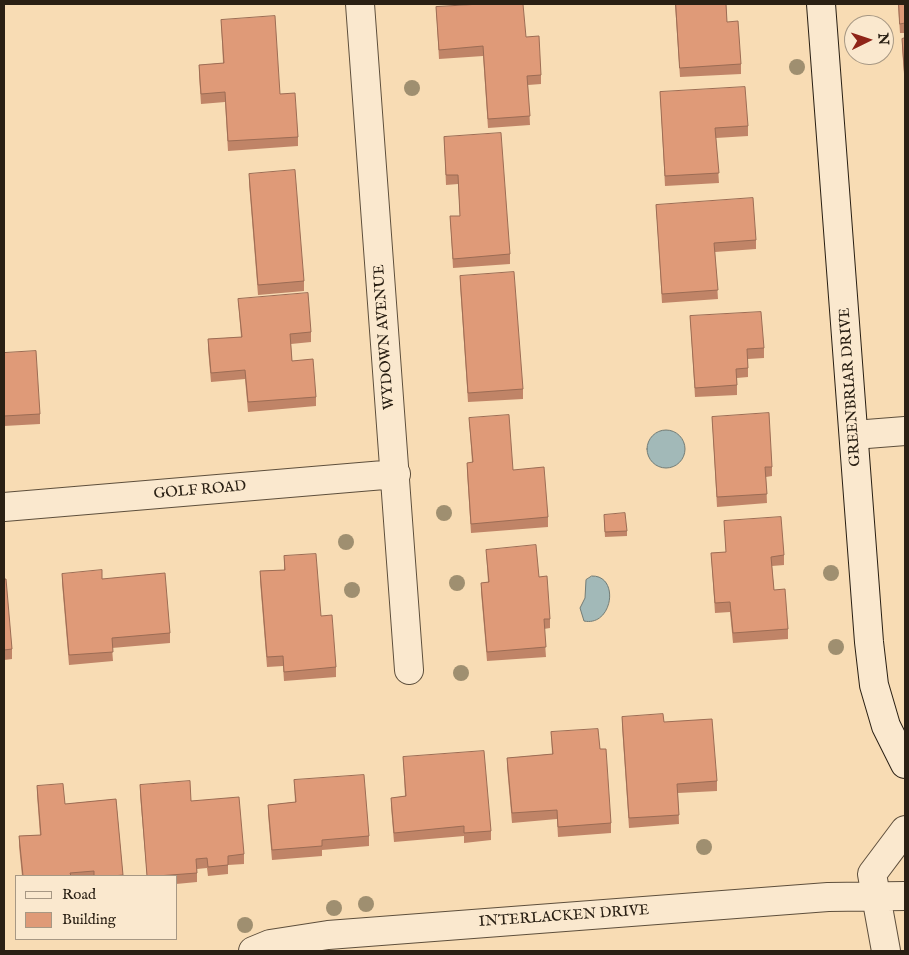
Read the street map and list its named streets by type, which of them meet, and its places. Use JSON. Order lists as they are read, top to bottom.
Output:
{
  "streets": {
    "street": [
      "WYDOWN AVENUE",
      "GREENBRIAR DRIVE",
      "GOLF ROAD",
      "INTERLACKEN DRIVE"
    ]
  },
  "crossings": [
    ["WYDOWN AVENUE", "GOLF ROAD"]
  ],
  "legend": ["Road", "Building"],
  "north": "right"
}
